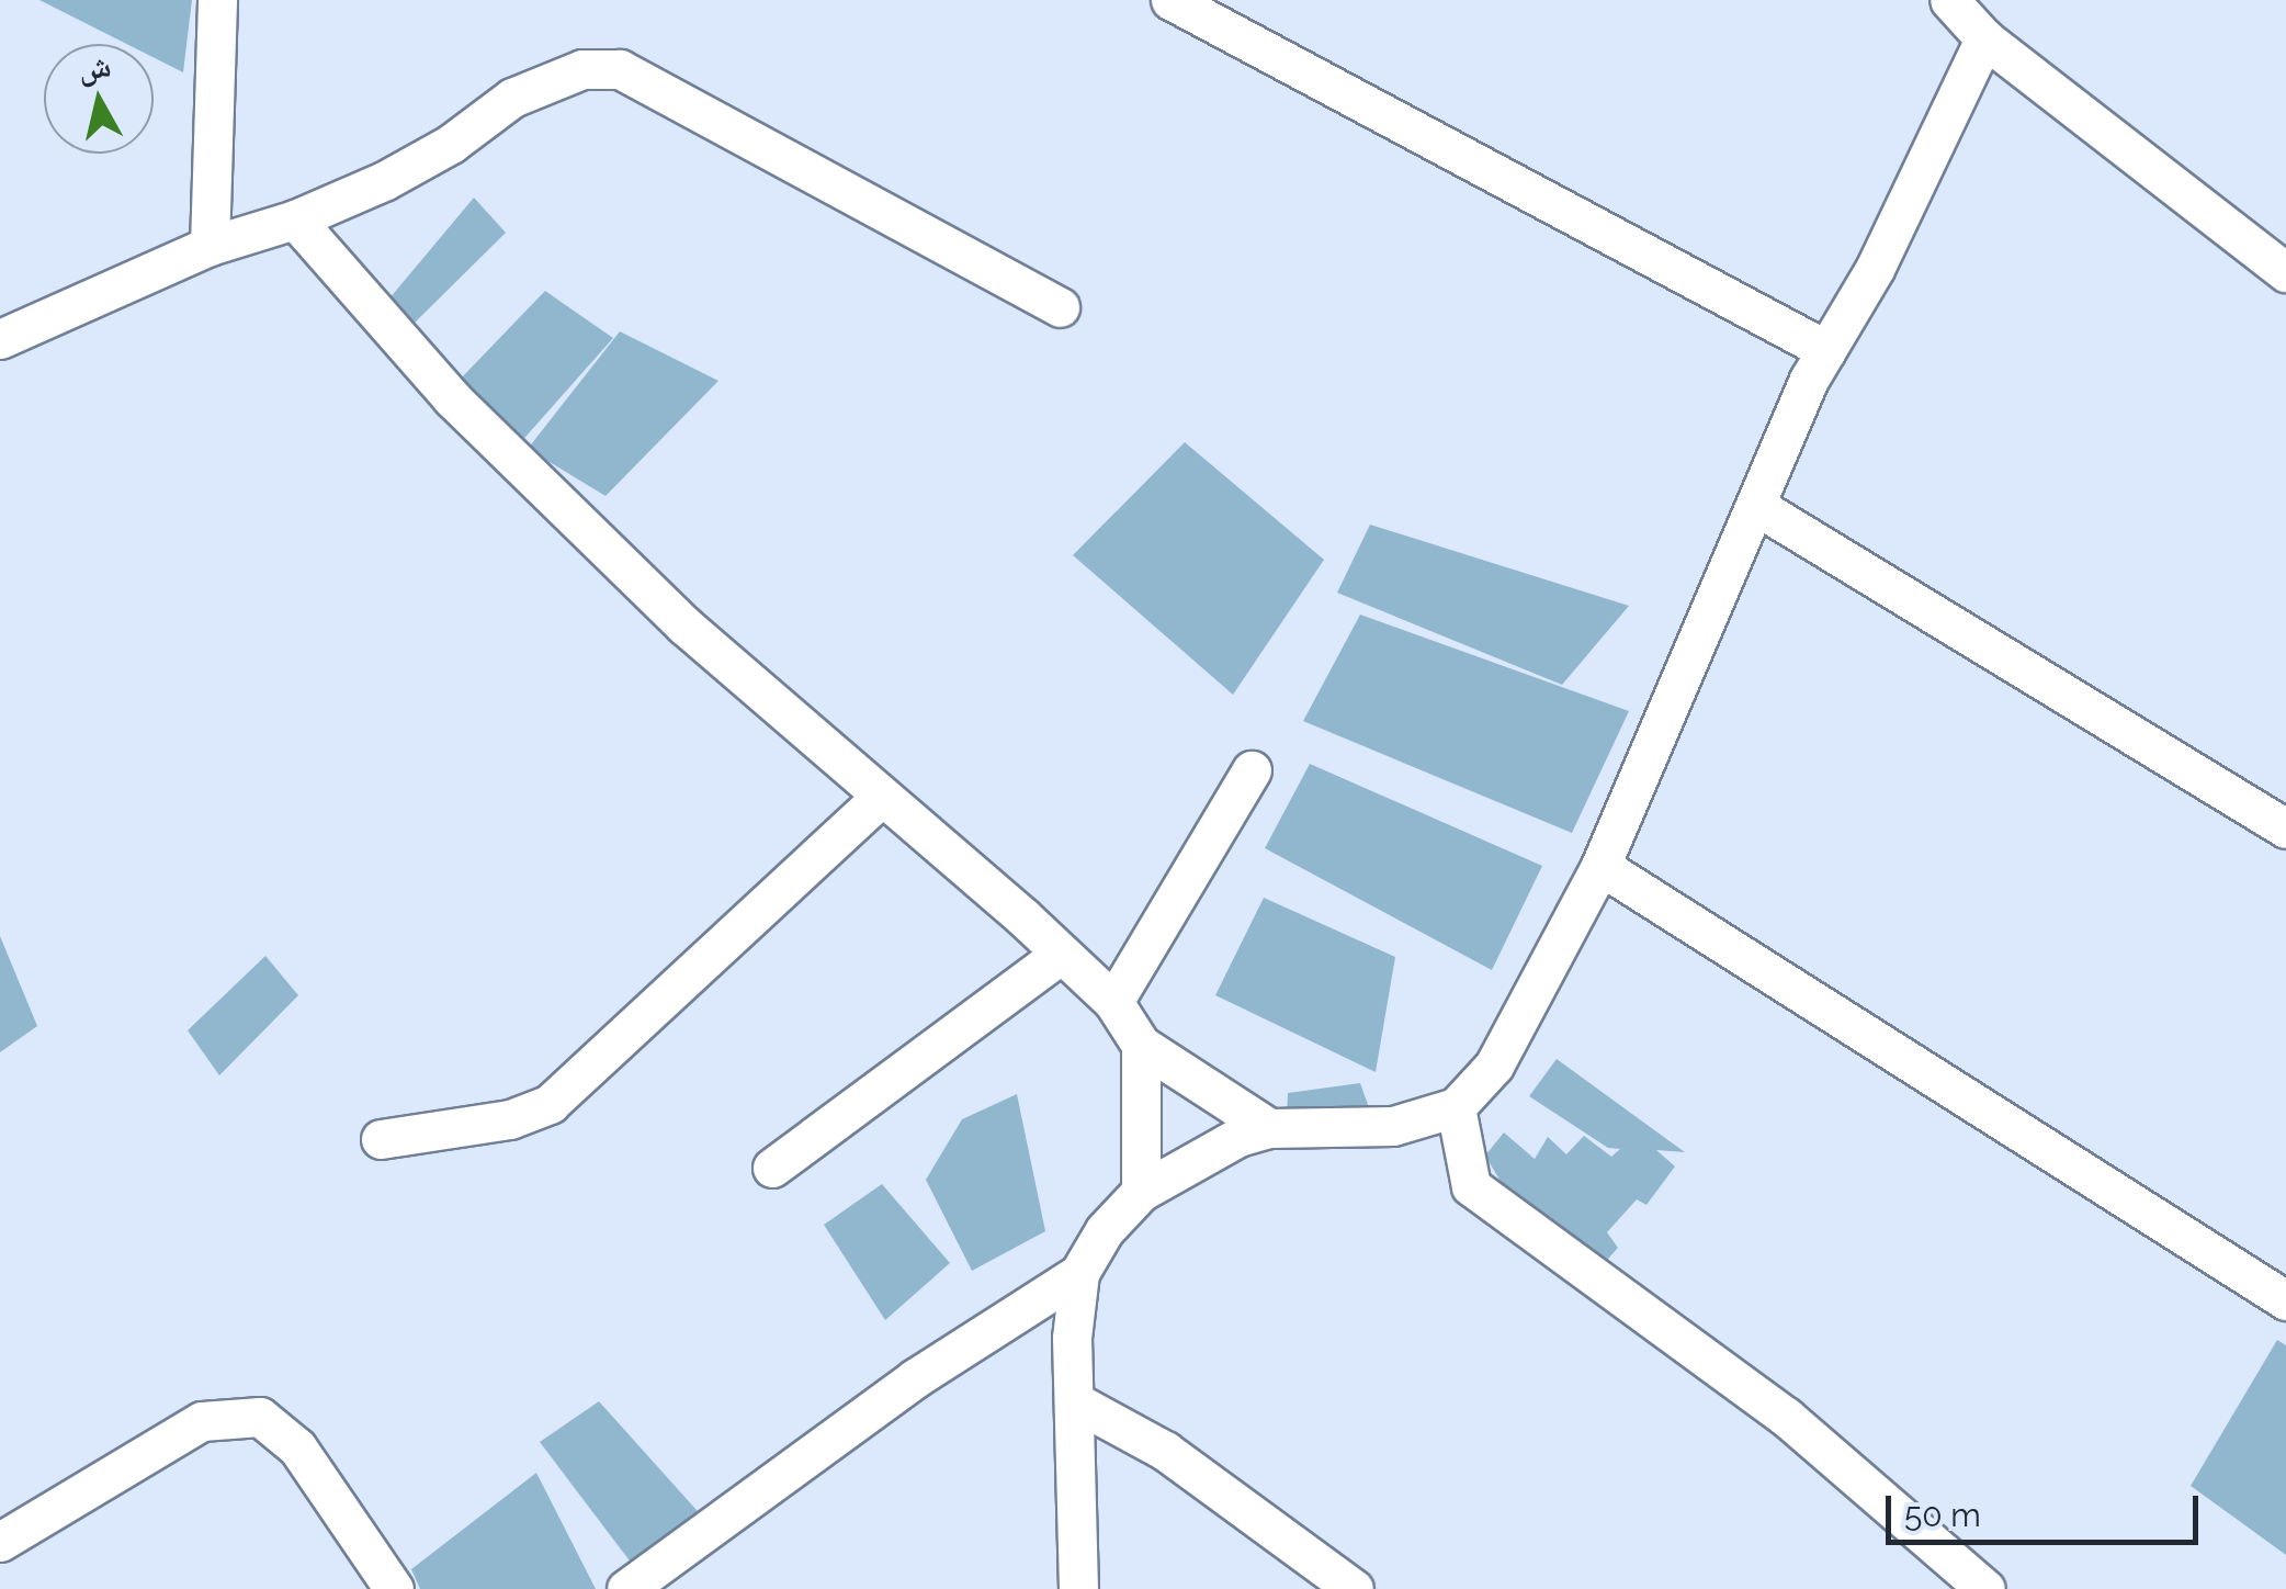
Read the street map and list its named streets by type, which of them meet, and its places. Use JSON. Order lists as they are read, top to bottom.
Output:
{
  "scale_bar": "50 m",
  "north": "top"
}
